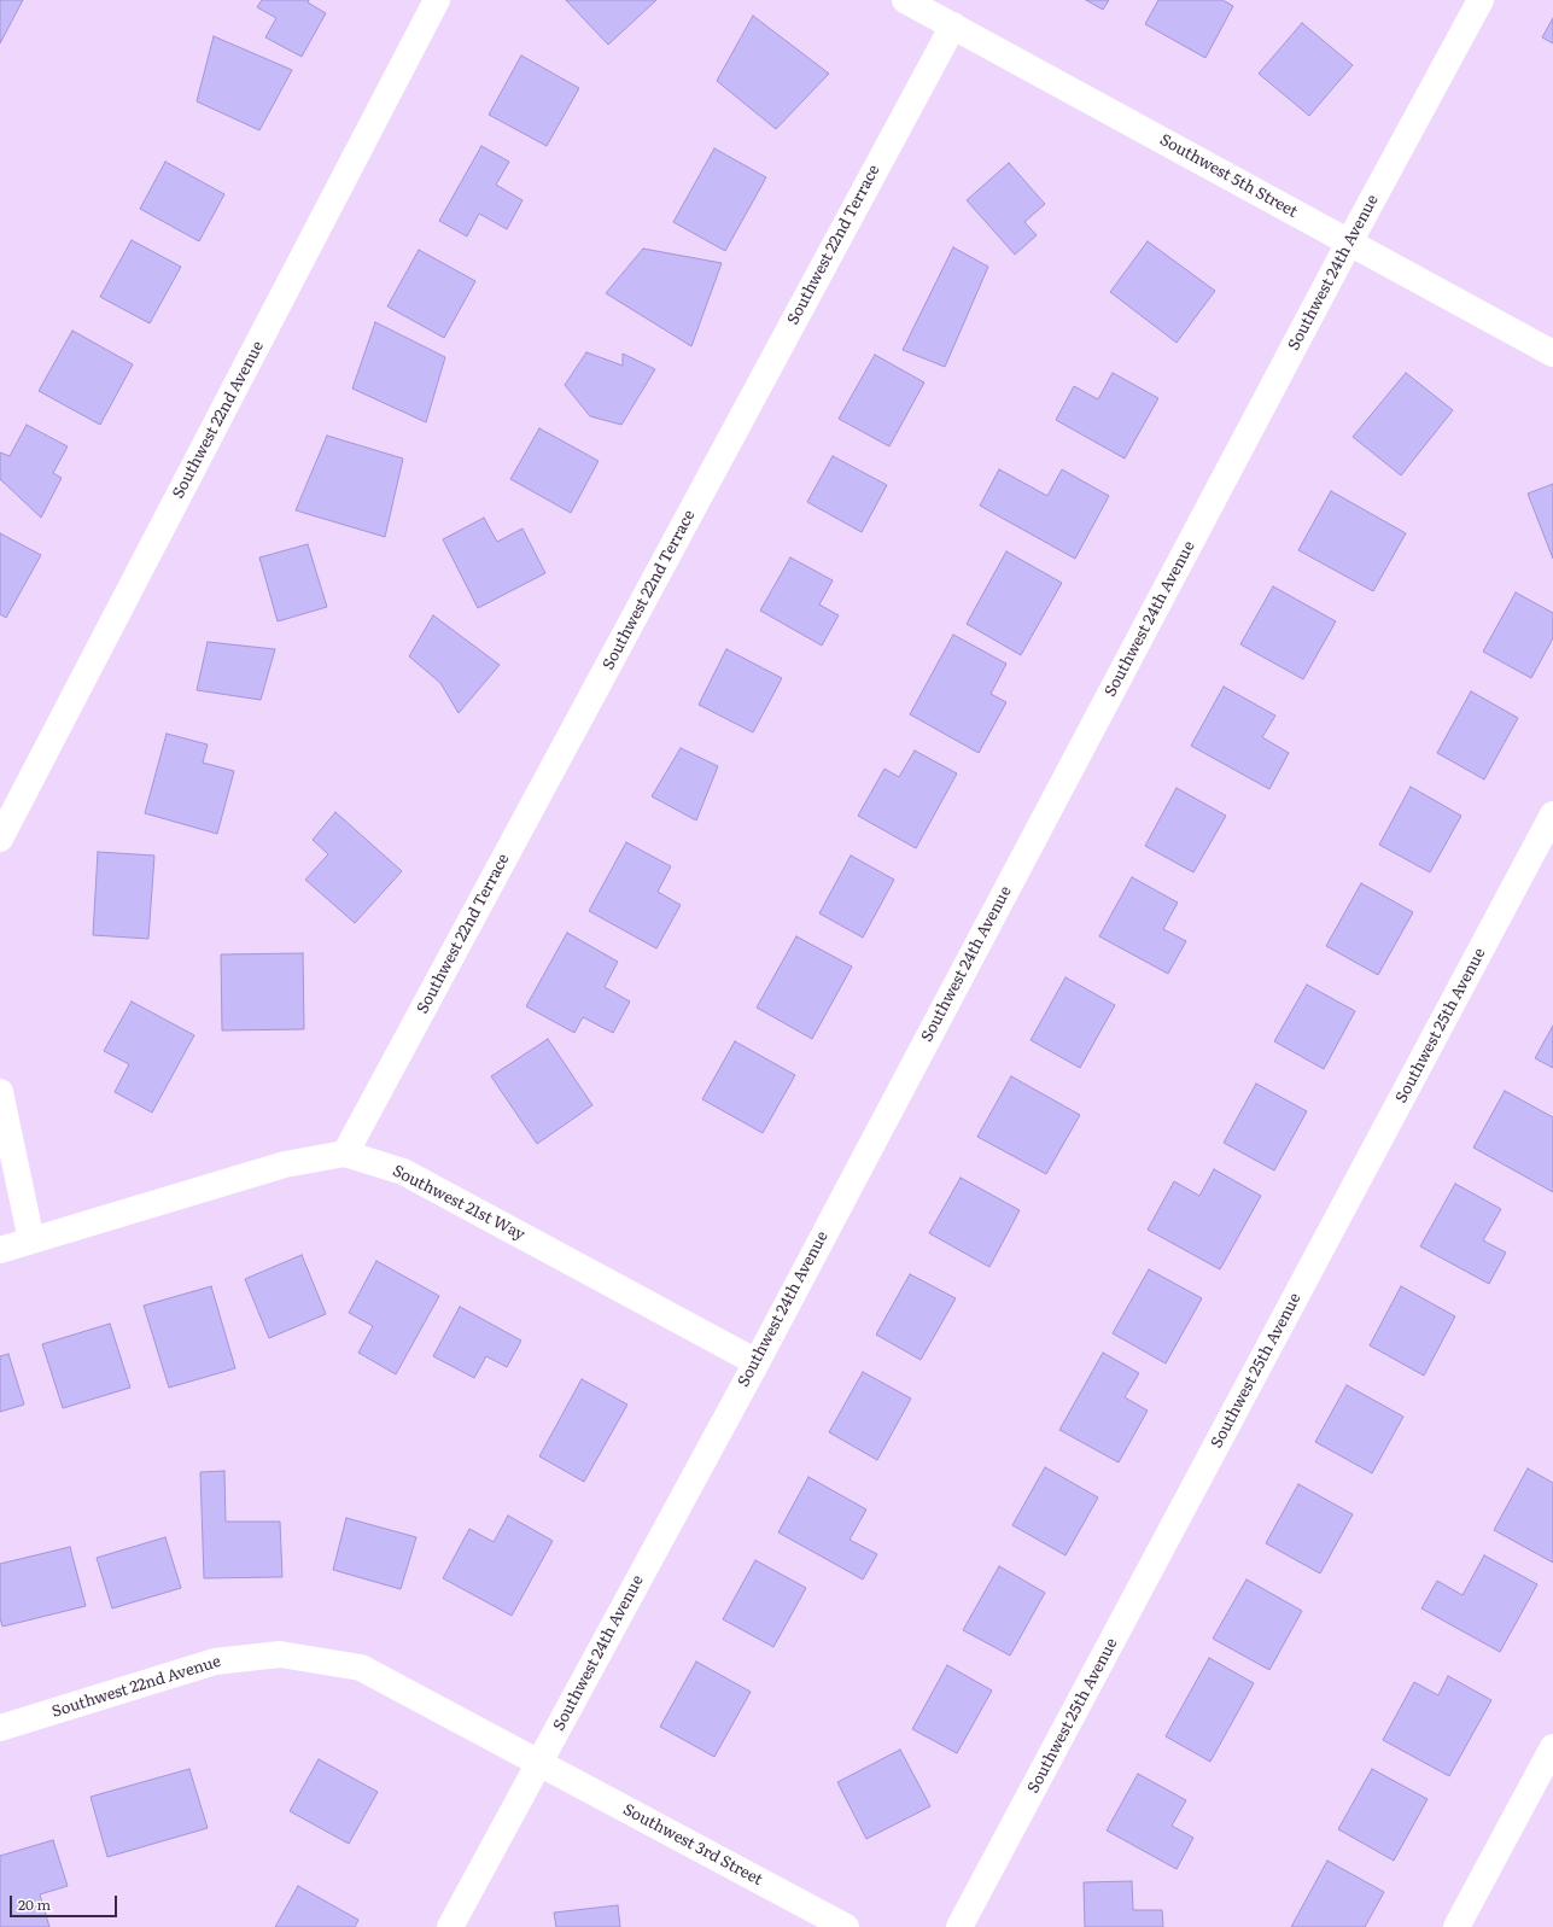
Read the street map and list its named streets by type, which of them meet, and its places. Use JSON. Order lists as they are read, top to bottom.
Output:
{
  "streets": {
    "street": [
      "Southwest 5th Street",
      "Southwest 22nd Terrace",
      "Southwest 24th Avenue",
      "Southwest 22nd Avenue",
      "Southwest 25th Avenue",
      "Southwest 21st Way",
      "Southwest 3rd Street"
    ]
  },
  "crossings": [
    ["Southwest 5th Street", "Southwest 22nd Terrace"],
    ["Southwest 5th Street", "Southwest 24th Avenue"],
    ["Southwest 22nd Terrace", "Southwest 21st Way"],
    ["Southwest 24th Avenue", "Southwest 22nd Avenue"],
    ["Southwest 24th Avenue", "Southwest 21st Way"],
    ["Southwest 24th Avenue", "Southwest 3rd Street"],
    ["Southwest 22nd Avenue", "Southwest 3rd Street"]
  ],
  "scale_bar": "20 m"
}
